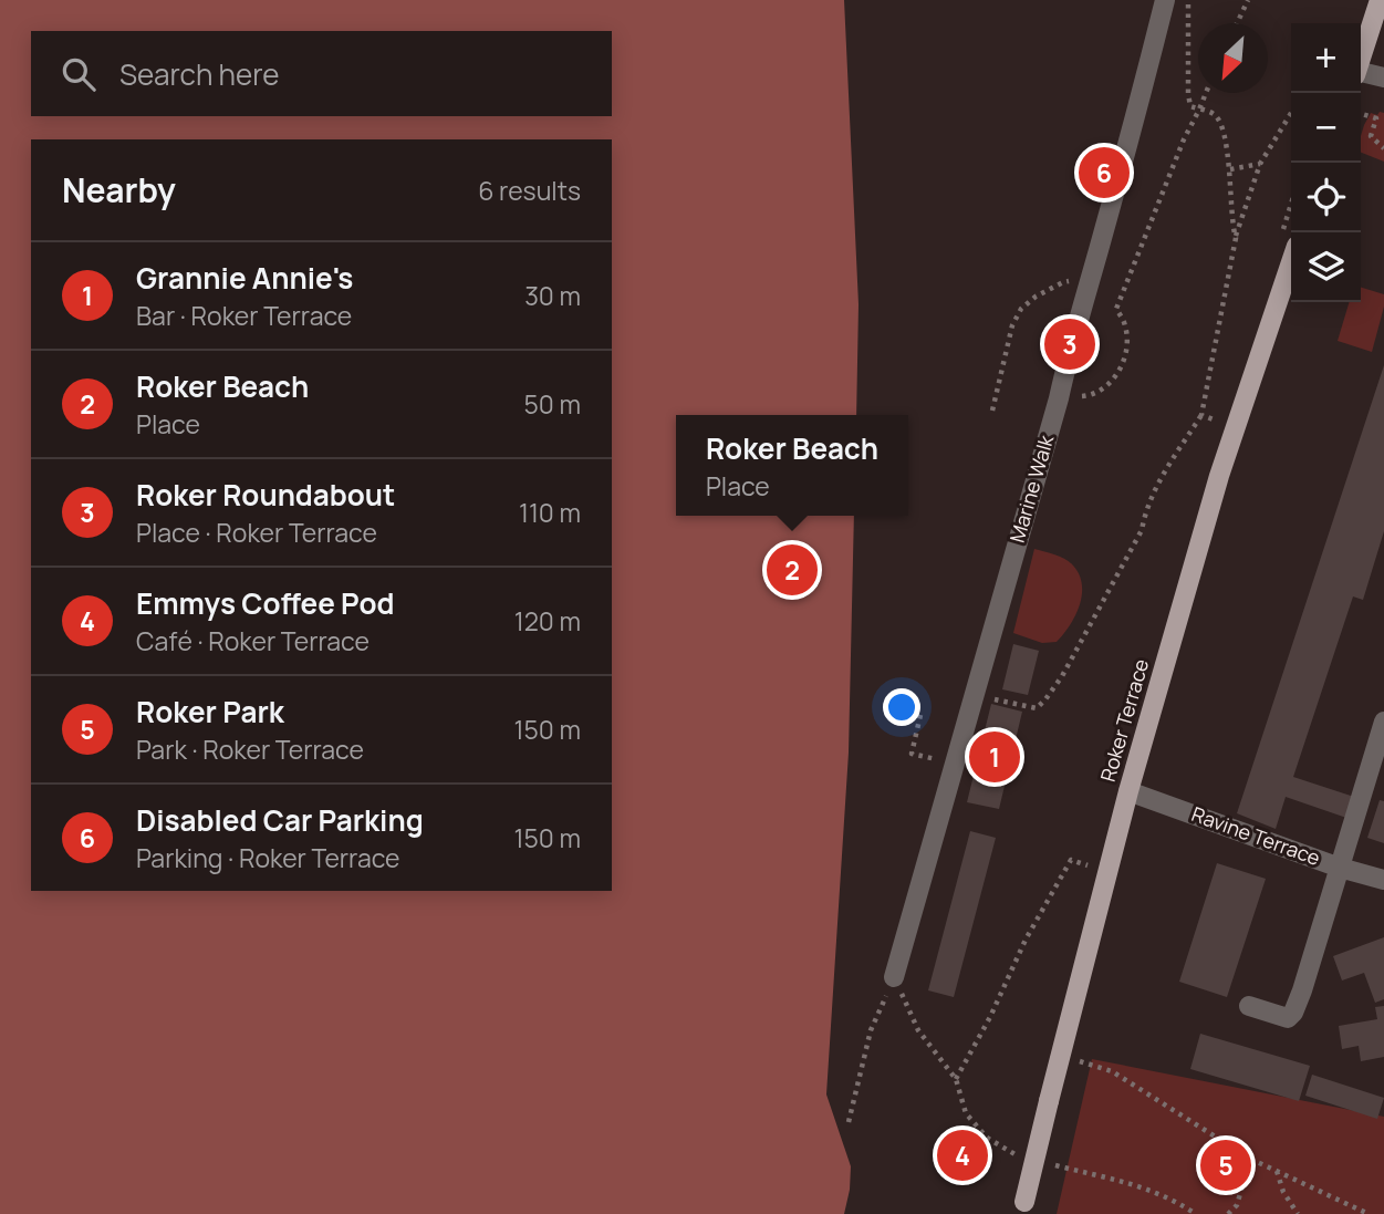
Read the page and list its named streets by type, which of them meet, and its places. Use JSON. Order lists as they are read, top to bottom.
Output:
{
  "streets": {
    "main road": ["Roker Terrace"],
    "street": ["Marine Walk", "Ravine Terrace"]
  },
  "crossings": [
    ["Roker Terrace", "Ravine Terrace"]
  ],
  "north": "bottom left",
  "page": {
    "map_buttons": ["+", "−"],
    "search": "Search here",
    "heading": ["Nearby", "6 results"],
    "pins": [
      "6",
      "3",
      "2",
      "1",
      "4",
      "5"
    ],
    "list": [
      {
        "mark": "1",
        "name": "Grannie Annie's",
        "note": "Bar · Roker Terrace",
        "value": "30 m"
      },
      {
        "mark": "2",
        "name": "Roker Beach",
        "note": "Place",
        "value": "50 m"
      },
      {
        "mark": "3",
        "name": "Roker Roundabout",
        "note": "Place · Roker Terrace",
        "value": "110 m"
      },
      {
        "mark": "4",
        "name": "Emmys Coffee Pod",
        "note": "Café · Roker Terrace",
        "value": "120 m"
      },
      {
        "mark": "5",
        "name": "Roker Park",
        "note": "Park · Roker Terrace",
        "value": "150 m"
      },
      {
        "mark": "6",
        "name": "Disabled Car Parking",
        "note": "Parking · Roker Terrace",
        "value": "150 m"
      }
    ],
    "popup": ["Roker Beach", "Place"]
  }
}
